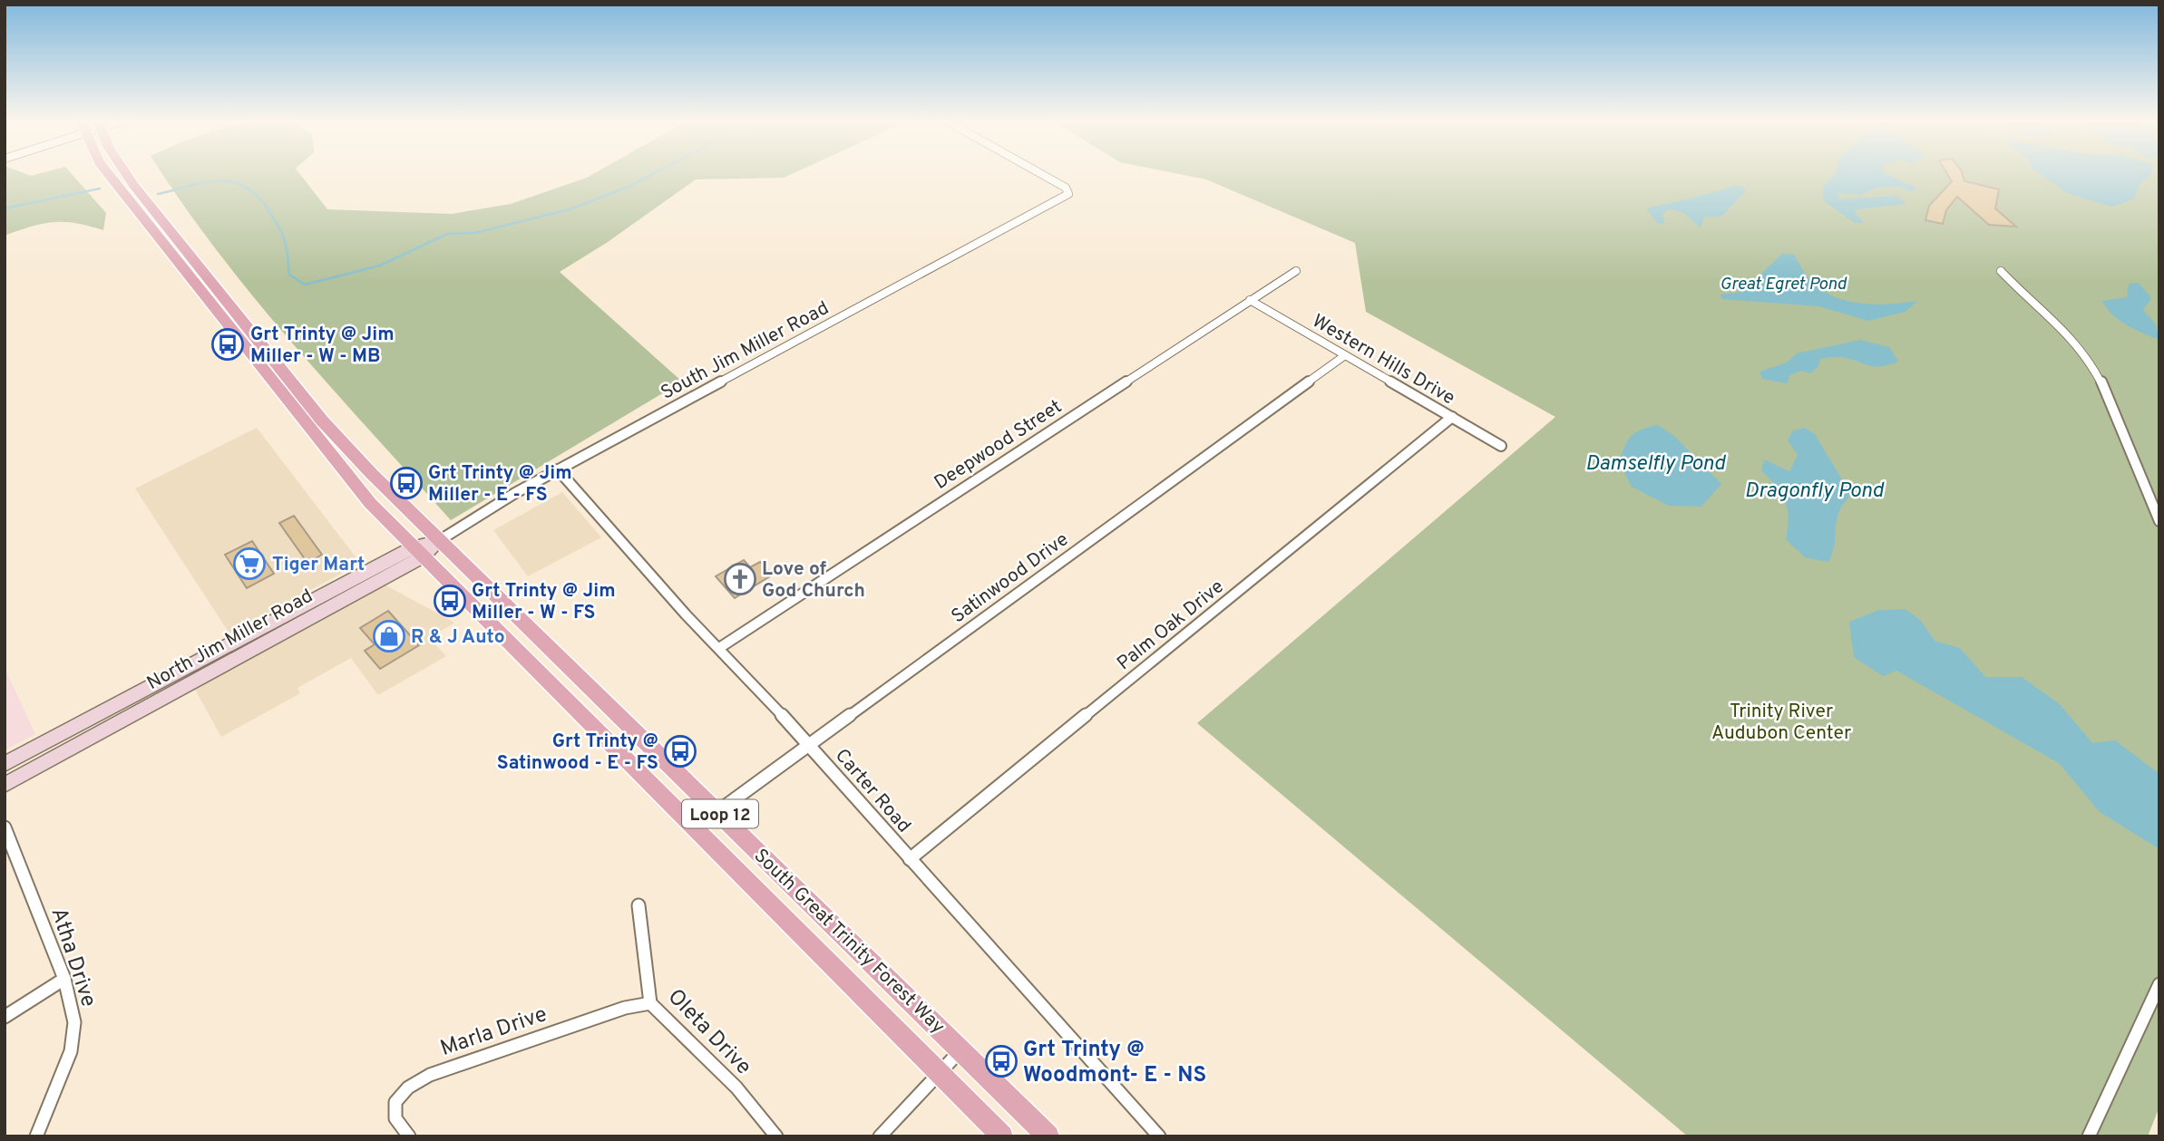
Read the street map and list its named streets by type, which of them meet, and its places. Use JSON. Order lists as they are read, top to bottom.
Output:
{
  "streets": {
    "main road": ["North Jim Miller Road", "Loop 12", "South Great Trinity Forest Way"],
    "street": [
      "South Jim Miller Road",
      "Western Hills Drive",
      "Deepwood Street",
      "Satinwood Drive",
      "Palm Oak Drive",
      "Carter Road",
      "Atha Drive",
      "Marla Drive",
      "Oleta Drive"
    ]
  },
  "crossings": [
    ["South Jim Miller Road", "North Jim Miller Road"],
    ["South Jim Miller Road", "Carter Road"],
    ["South Jim Miller Road", "South Great Trinity Forest Way"],
    ["Western Hills Drive", "Deepwood Street"],
    ["Western Hills Drive", "Satinwood Drive"],
    ["Western Hills Drive", "Palm Oak Drive"],
    ["Deepwood Street", "Carter Road"],
    ["Satinwood Drive", "Carter Road"],
    ["Satinwood Drive", "South Great Trinity Forest Way"],
    ["Palm Oak Drive", "Carter Road"],
    ["North Jim Miller Road", "South Great Trinity Forest Way"],
    ["Marla Drive", "Oleta Drive"]
  ],
  "water": ["Great Egret Pond", "Damselfly Pond", "Dragonfly Pond"],
  "parks": ["Trinity River Audubon Center"],
  "places": {
    "bus stop": [
      "Grt Trinty @ Jim Miller - W - MB",
      "Grt Trinty @ Jim Miller - E - FS",
      "Grt Trinty @ Jim Miller - W - FS",
      "Grt Trinty @ Satinwood - E - FS",
      "Grt Trinty @ Woodmont- E - NS"
    ],
    "supermarket": ["Tiger Mart"],
    "church": ["Love of God Church"],
    "shop": ["R & J Auto"]
  }
}
